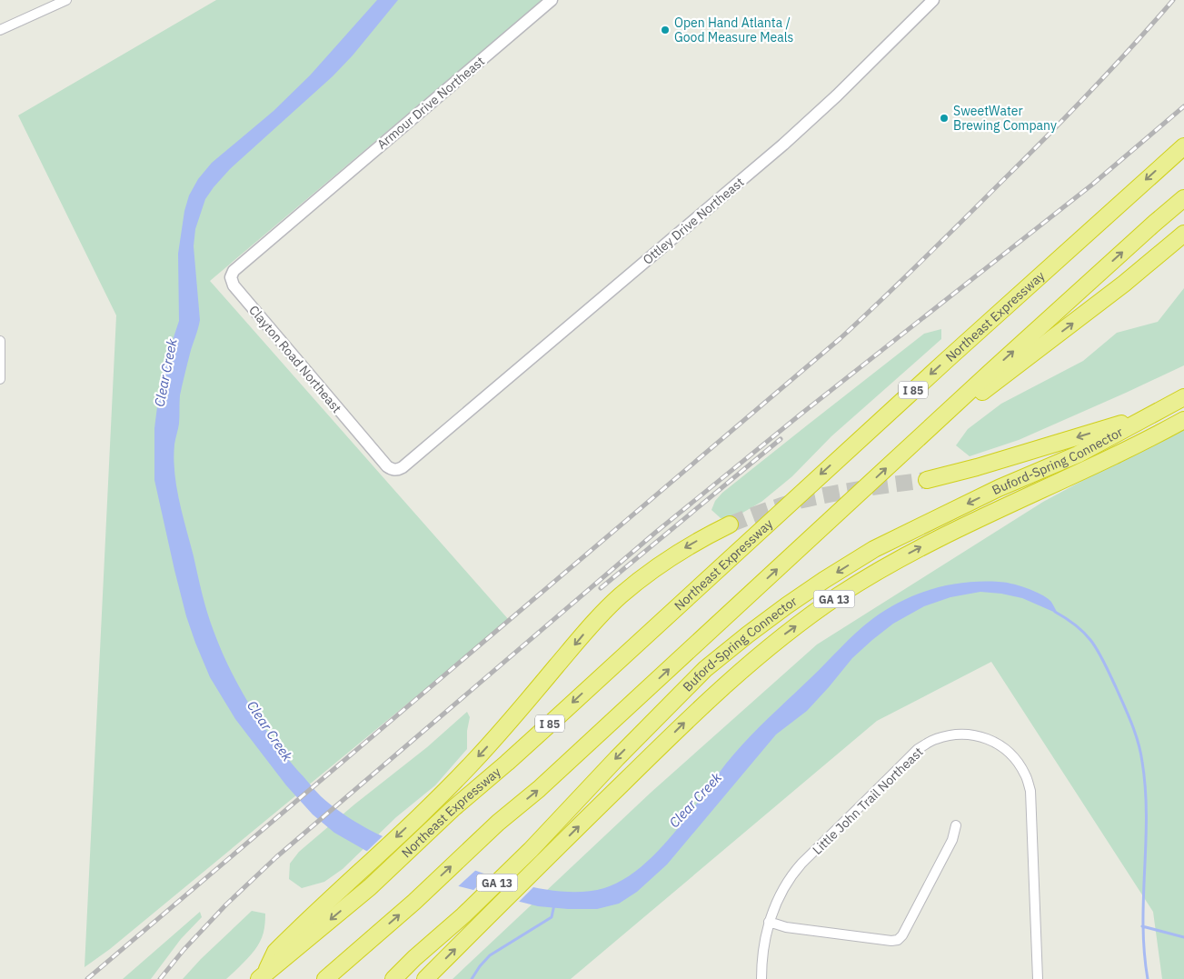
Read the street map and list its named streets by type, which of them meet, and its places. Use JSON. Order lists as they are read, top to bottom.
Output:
{
  "streets": {
    "highway": [
      "Northeast Expressway",
      "I 85",
      "Buford-Spring Connector",
      "GA 13"
    ],
    "street": [
      "Armour Drive Northeast",
      "Ottley Drive Northeast",
      "Clayton Road Northeast",
      "Little John Trail Northeast"
    ]
  },
  "crossings": [
    ["Armour Drive Northeast", "Clayton Road Northeast"],
    ["Ottley Drive Northeast", "Clayton Road Northeast"]
  ],
  "water": ["Clear Creek"],
  "places": ["Open Hand Atlanta / Good Measure Meals", "SweetWater Brewing Company"]
}
